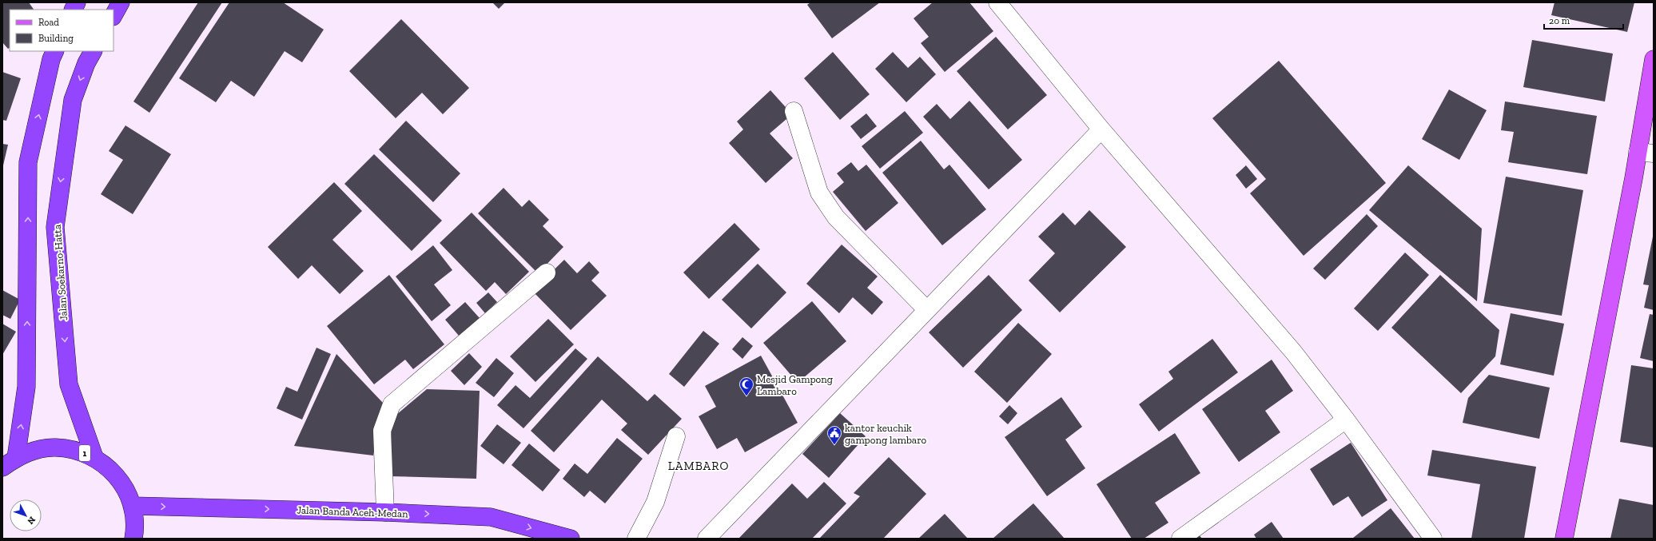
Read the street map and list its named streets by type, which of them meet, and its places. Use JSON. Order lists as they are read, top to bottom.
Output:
{
  "streets": {
    "highway": ["Jalan Soekarno-Hatta", "1", "Jalan Banda Aceh-Medan"]
  },
  "crossings": [
    ["Jalan Soekarno-Hatta", "1"],
    ["1", "Jalan Banda Aceh-Medan"]
  ],
  "one_way": ["Jalan Banda Aceh-Medan"],
  "districts": ["LAMBARO"],
  "places": {
    "mosque": ["Mesjid Gampong Lambaro"],
    "public building": ["kantor keuchik gampong lambaro"]
  },
  "legend": ["Road", "Building"],
  "scale_bar": "20 m",
  "north": "bottom right"
}
